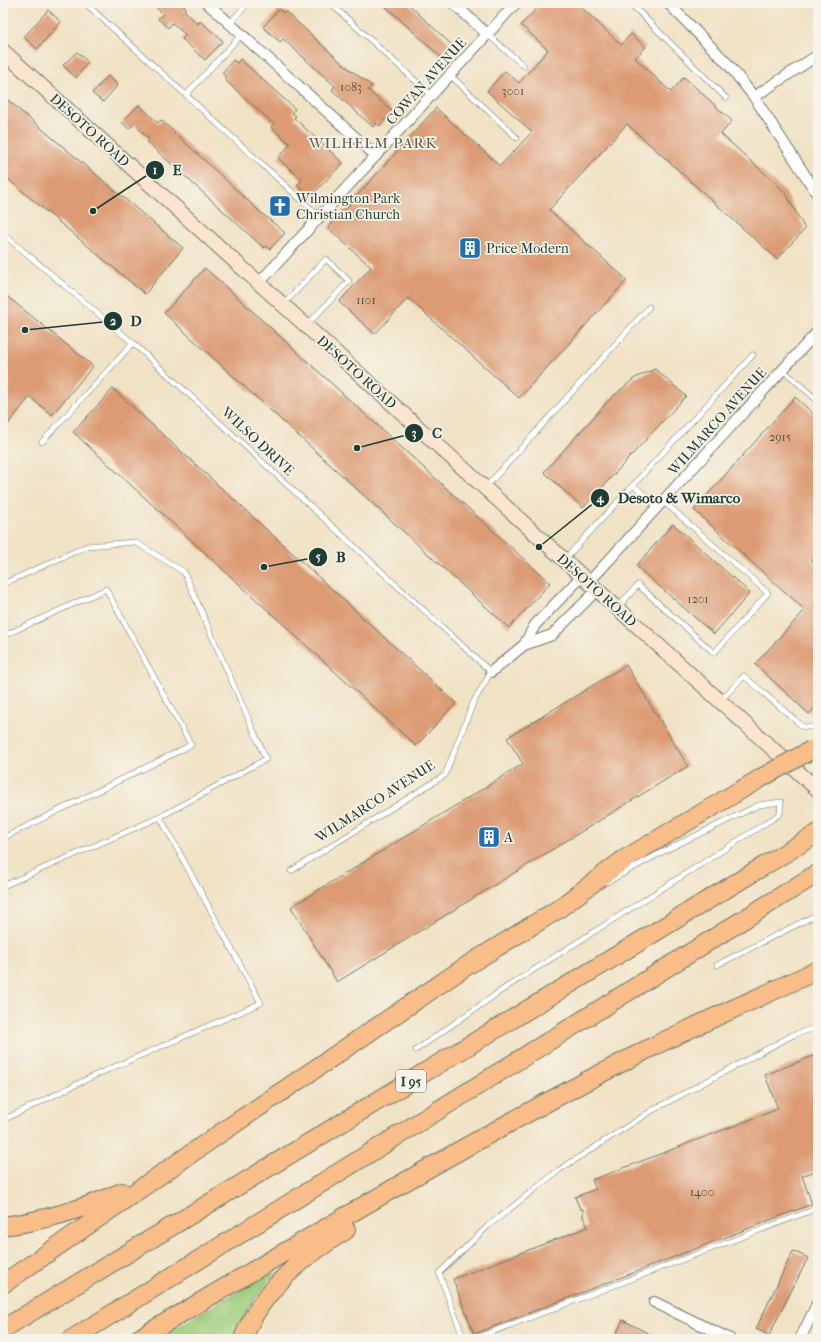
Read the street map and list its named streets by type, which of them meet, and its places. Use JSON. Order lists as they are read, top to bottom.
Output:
{
  "streets": {
    "highway": ["I 95"],
    "street": ["COWAN AVENUE", "DESOTO ROAD", "WILMARCO AVENUE"],
    "lane": ["WILSO DRIVE"]
  },
  "crossings": [
    ["COWAN AVENUE", "DESOTO ROAD"],
    ["DESOTO ROAD", "WILMARCO AVENUE"],
    ["WILMARCO AVENUE", "WILSO DRIVE"]
  ],
  "districts": ["WILHELM PARK"],
  "places": {
    "church": ["Wilmington Park Christian Church"],
    "other": [
      "E",
      "D",
      "C",
      "Desoto & Wimarco",
      "B"
    ],
    "building": ["Price Modern", "A"]
  },
  "house_numbers": [
    "1083",
    "3001",
    "1101",
    "2915",
    "1201",
    "1400"
  ]
}
